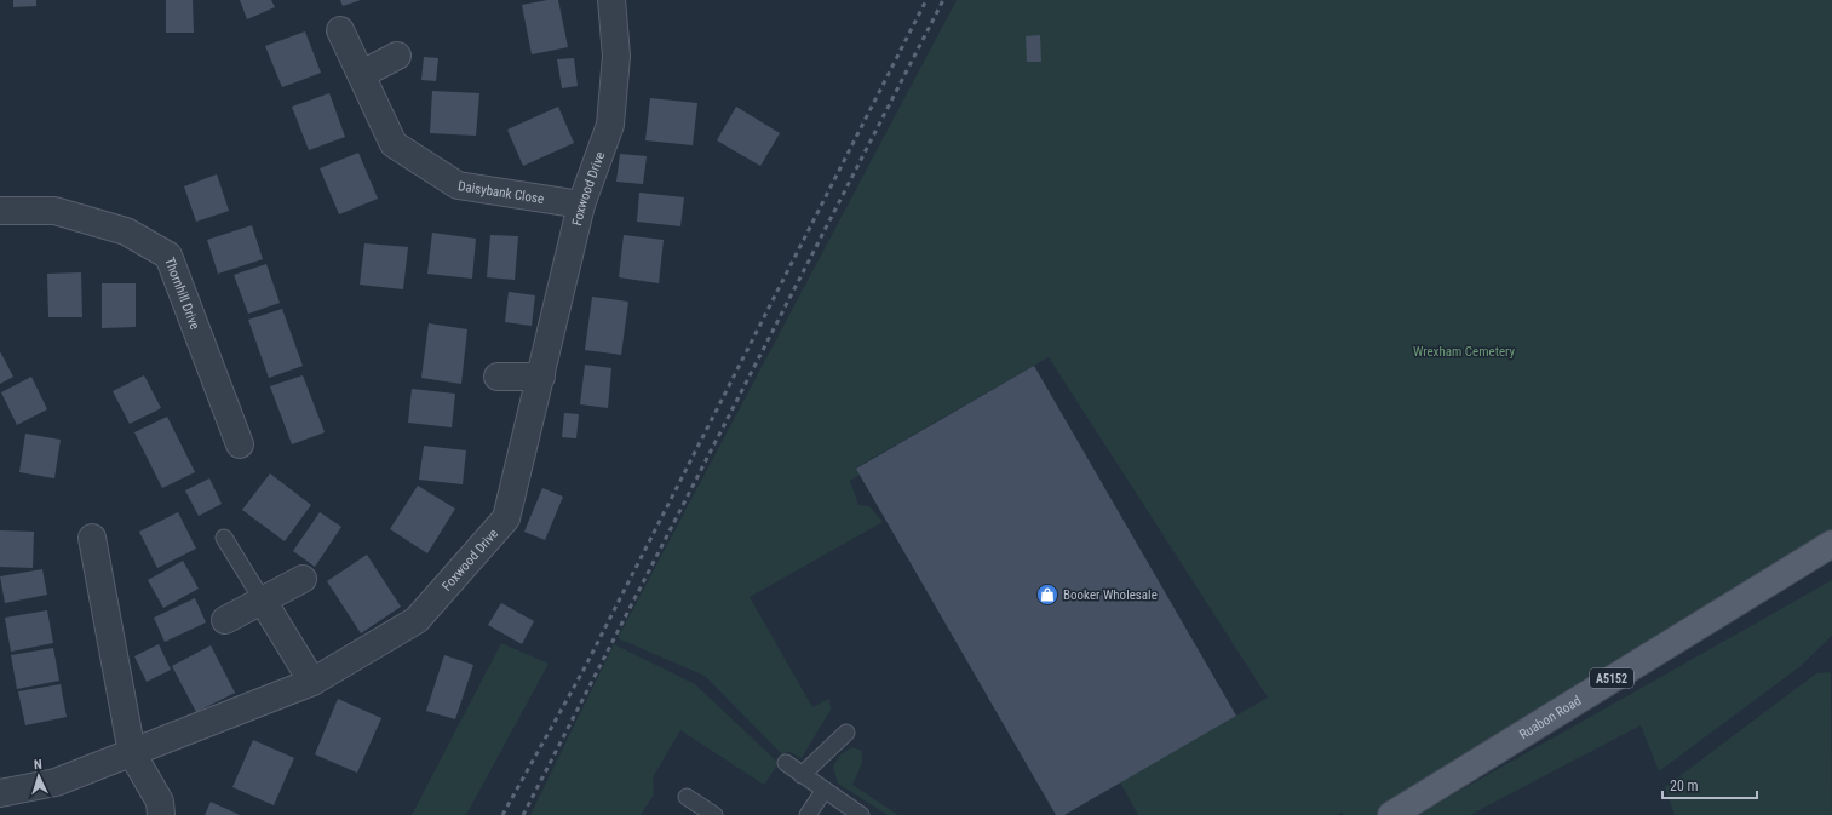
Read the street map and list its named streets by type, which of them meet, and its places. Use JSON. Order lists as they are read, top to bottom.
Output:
{
  "streets": {
    "main road": ["A5152", "Ruabon Road"],
    "street": ["Foxwood Drive", "Daisybank Close", "Thornhill Drive"]
  },
  "crossings": [
    ["Foxwood Drive", "Daisybank Close"]
  ],
  "parks": ["Wrexham Cemetery"],
  "places": {
    "shop": ["Booker Wholesale"]
  },
  "scale_bar": "20 m",
  "north": "top"
}
